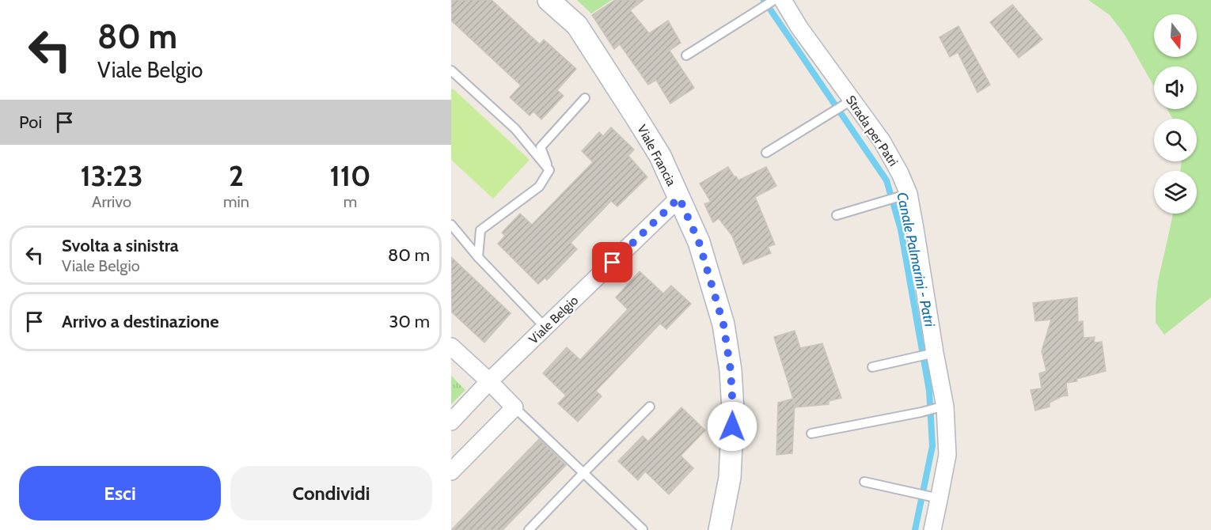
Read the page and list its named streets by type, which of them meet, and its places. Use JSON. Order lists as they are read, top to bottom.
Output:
{
  "streets": {
    "street": ["Strada per Patri", "Viale Francia", "Viale Belgio"]
  },
  "crossings": [
    ["Viale Francia", "Viale Belgio"]
  ],
  "water": ["Canale Palmarini - Patri"],
  "north": "bottom",
  "page": {
    "turn": ["80 m", "Viale Belgio"],
    "then": "Poi",
    "eta": [
      "13:23",
      "Arrivo",
      "2",
      "min",
      "110",
      "m"
    ],
    "list": [
      {
        "name": "Svolta a sinistra",
        "note": "Viale Belgio",
        "value": "80 m"
      },
      {
        "name": "Arrivo a destinazione",
        "value": "30 m"
      }
    ],
    "buttons": ["Esci", "Condividi"]
  }
}
